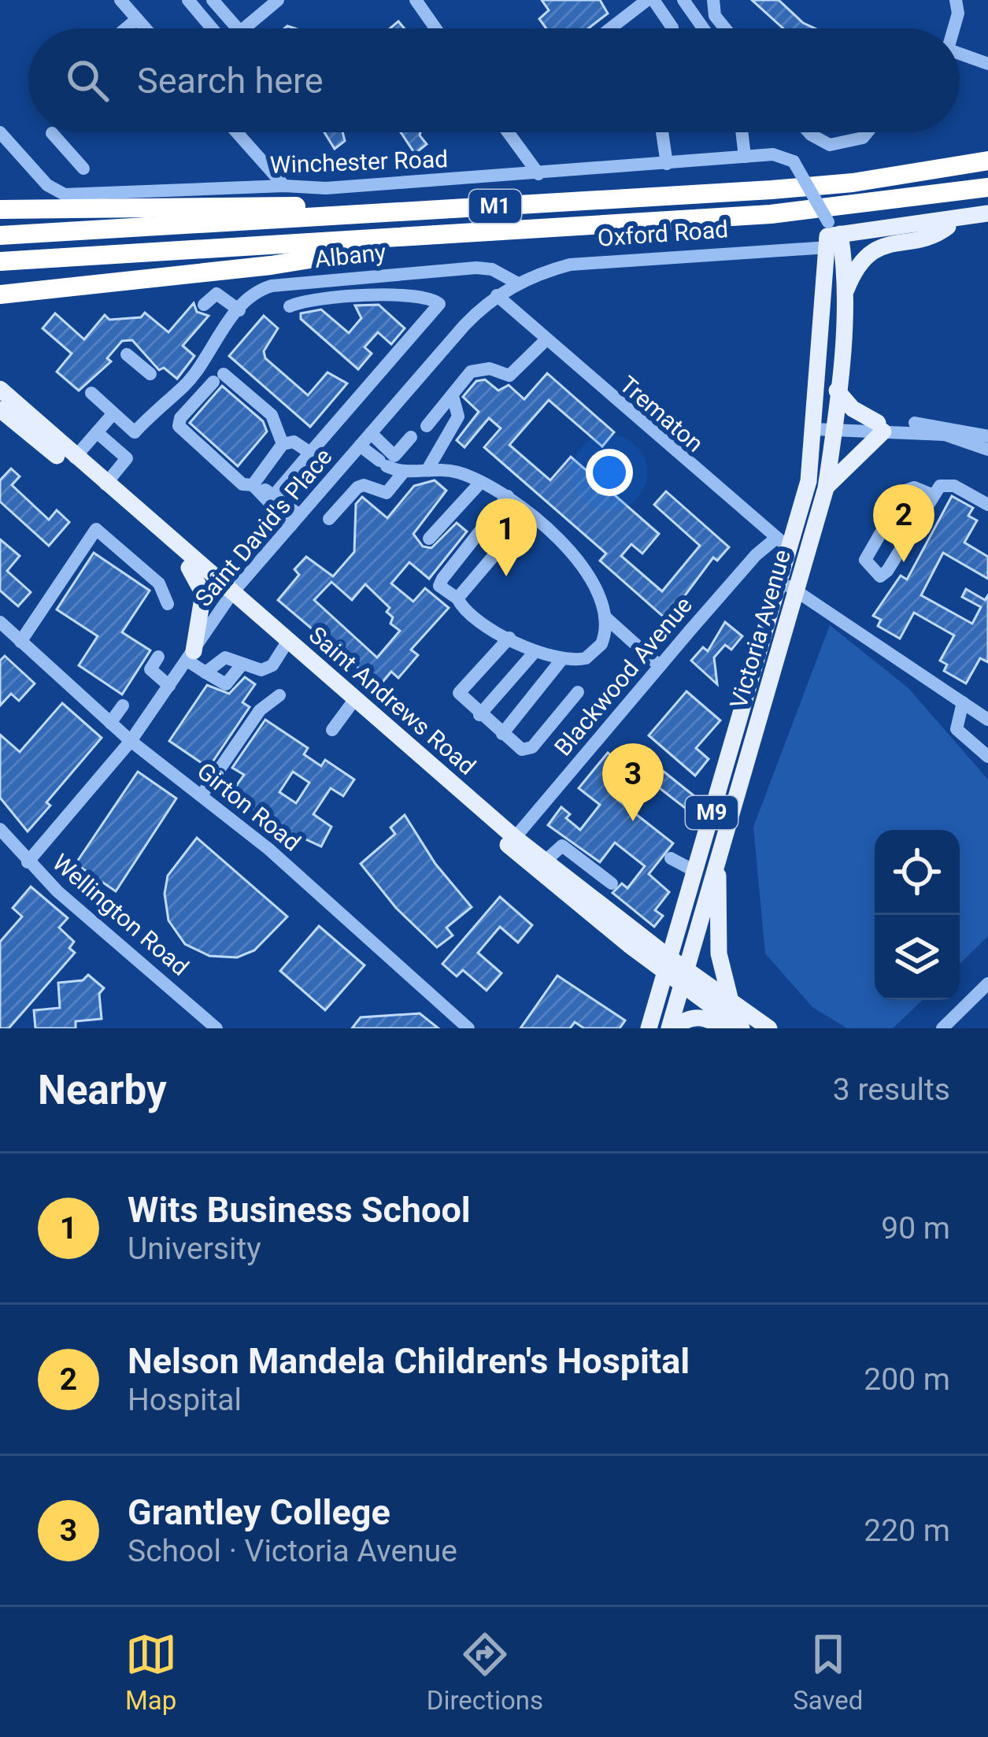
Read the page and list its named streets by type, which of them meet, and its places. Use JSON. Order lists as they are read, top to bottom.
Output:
{
  "streets": {
    "highway": ["M1"],
    "main road": [
      "Oxford Road",
      "Victoria Avenue",
      "Saint Andrews Road",
      "M9"
    ],
    "street": [
      "Winchester Road",
      "Albany",
      "Trematon",
      "Saint David's Place",
      "Blackwood Avenue",
      "Girton Road",
      "Wellington Road"
    ]
  },
  "crossings": [
    ["Winchester Road", "Oxford Road"],
    ["Winchester Road", "Victoria Avenue"],
    ["Oxford Road", "Albany"],
    ["Oxford Road", "Saint David's Place"],
    ["Oxford Road", "Victoria Avenue"],
    ["Albany", "Saint David's Place"],
    ["Trematon", "Saint David's Place"],
    ["Trematon", "Victoria Avenue"],
    ["Trematon", "Blackwood Avenue"],
    ["Saint David's Place", "Saint Andrews Road"],
    ["Saint David's Place", "Girton Road"],
    ["Saint David's Place", "Wellington Road"],
    ["Victoria Avenue", "Blackwood Avenue"],
    ["Victoria Avenue", "Saint Andrews Road"],
    ["Blackwood Avenue", "Saint Andrews Road"]
  ],
  "page": {
    "search": "Search here",
    "pins": ["2", "1", "3"],
    "heading": ["Nearby", "3 results"],
    "list": [
      {
        "mark": "1",
        "name": "Wits Business School",
        "note": "University",
        "value": "90 m"
      },
      {
        "mark": "2",
        "name": "Nelson Mandela Children's Hospital",
        "note": "Hospital",
        "value": "200 m"
      },
      {
        "mark": "3",
        "name": "Grantley College",
        "note": "School · Victoria Avenue",
        "value": "220 m"
      }
    ],
    "nav": ["Map", "Directions", "Saved"]
  }
}
